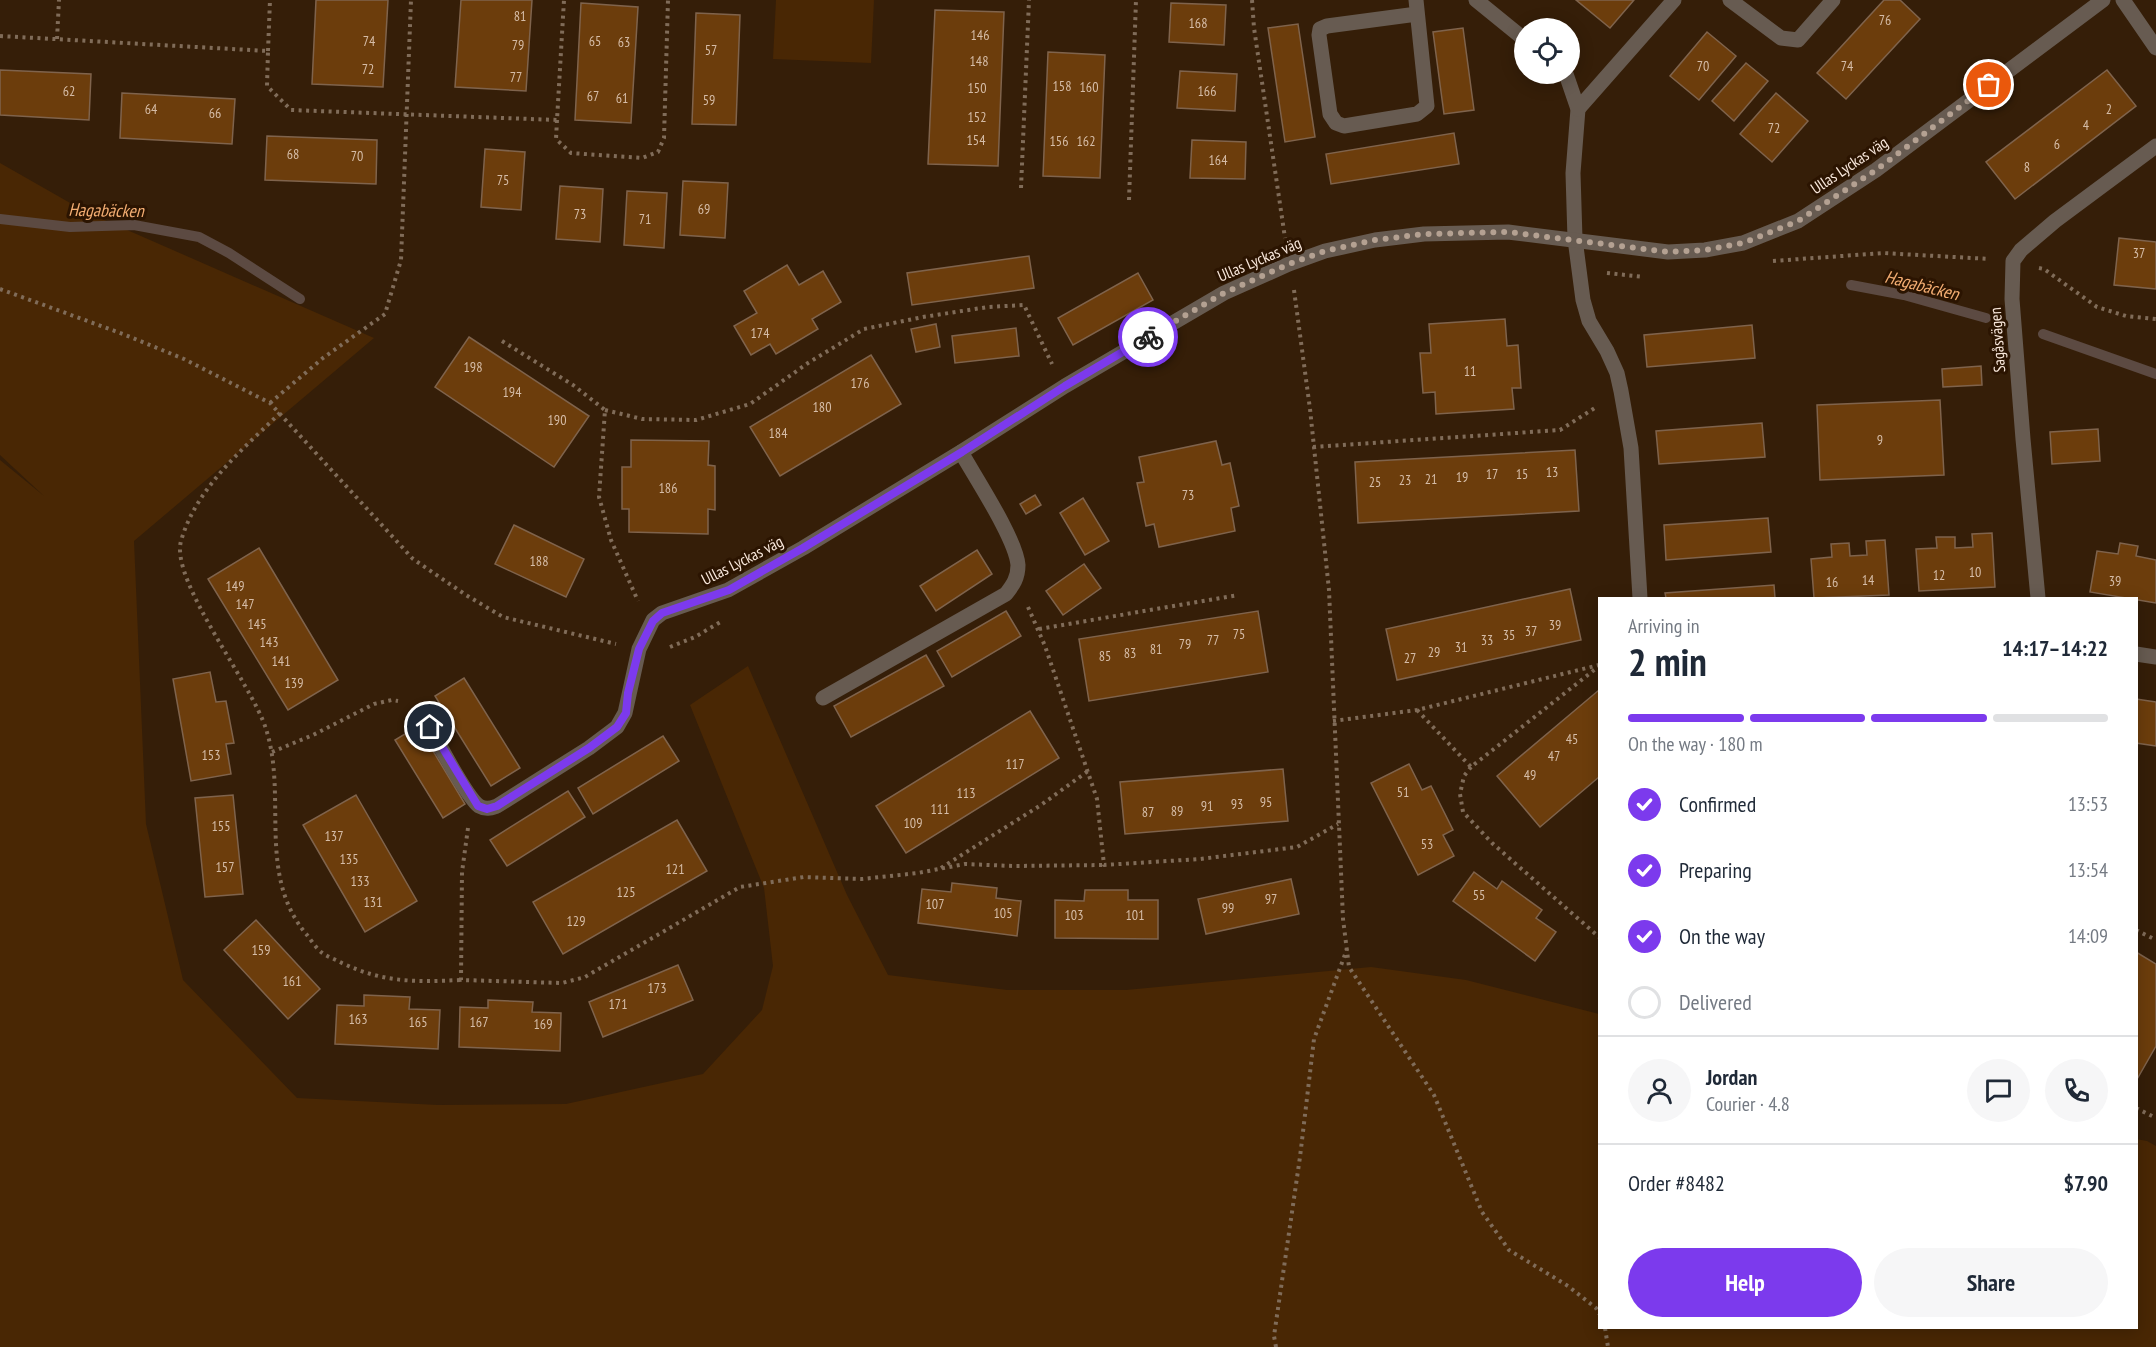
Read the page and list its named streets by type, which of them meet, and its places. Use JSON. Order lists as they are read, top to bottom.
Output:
{
  "streets": {
    "street": ["Ullas Lyckas väg", "Sagåsvägen"]
  },
  "water": ["Hagabäcken"],
  "house_numbers": [
    "81",
    "76",
    "168",
    "146",
    "74",
    "65",
    "63",
    "79",
    "57",
    "148",
    "70",
    "74",
    "72",
    "77",
    "158",
    "160",
    "150",
    "62",
    "166",
    "67",
    "61",
    "59",
    "64",
    "2",
    "66",
    "152",
    "4",
    "72",
    "154",
    "156",
    "162",
    "6",
    "68",
    "70",
    "164",
    "8",
    "75",
    "69",
    "73",
    "71",
    "37",
    "174",
    "198",
    "11",
    "176",
    "194",
    "180",
    "190",
    "184",
    "9",
    "13",
    "17",
    "15",
    "19",
    "21",
    "23",
    "25",
    "186",
    "73",
    "188",
    "10",
    "12",
    "14",
    "39",
    "16",
    "149",
    "147",
    "145",
    "39",
    "37",
    "75",
    "35",
    "77",
    "33",
    "143",
    "79",
    "31",
    "81",
    "29",
    "83",
    "85",
    "27",
    "141",
    "139",
    "45",
    "153",
    "47",
    "117",
    "49",
    "51",
    "113",
    "95",
    "93",
    "91",
    "111",
    "89",
    "87",
    "109",
    "155",
    "137",
    "53",
    "135",
    "157",
    "121",
    "133",
    "125",
    "55",
    "97",
    "131",
    "107",
    "99",
    "105",
    "103",
    "101",
    "129",
    "159",
    "161",
    "173",
    "171",
    "163",
    "165",
    "167",
    "169"
  ],
  "page": {
    "heading": ["2 min", "Arriving in", "14:17–14:22"],
    "panel": [
      "Jordan",
      "Courier · 4.8",
      "Order #8482",
      "$7.90"
    ],
    "bar": "On the way · 180 m",
    "list": [
      ["Confirmed", "13:53"],
      ["Preparing", "13:54"],
      ["On the way", "14:09"],
      "Delivered"
    ],
    "buttons": ["Help", "Share"]
  }
}
